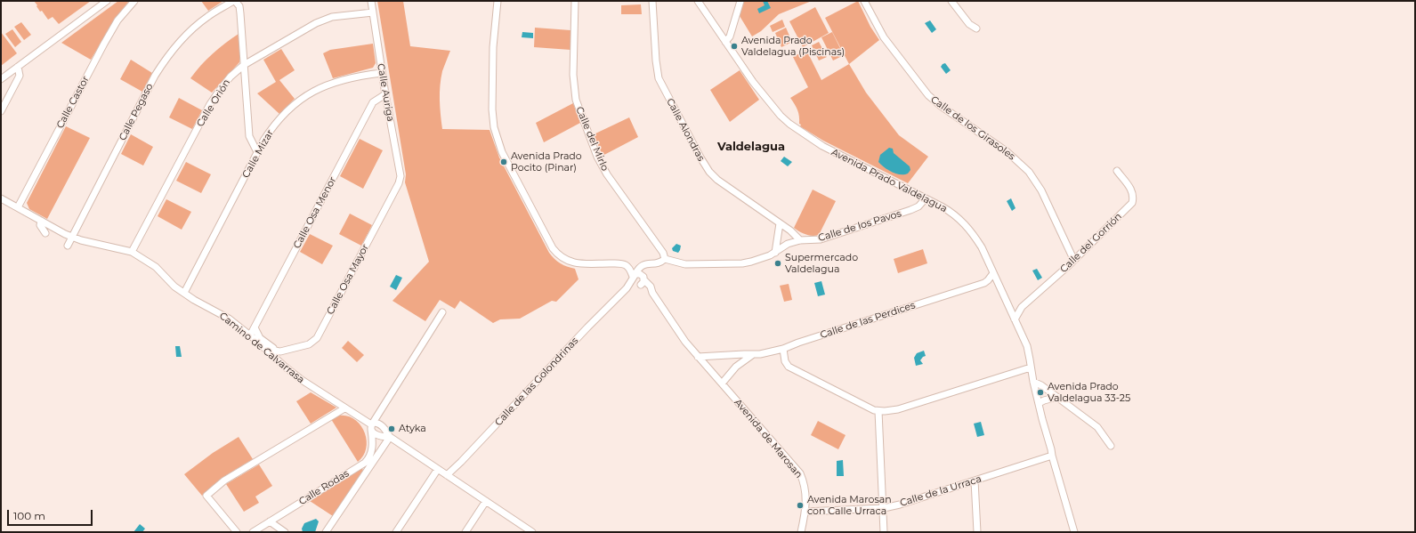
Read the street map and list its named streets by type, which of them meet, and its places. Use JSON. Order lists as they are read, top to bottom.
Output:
{
  "streets": {
    "street": [
      "Calle Auriga",
      "Calle Castor",
      "Calle Orión",
      "Calle Pegaso",
      "Calle de los Girasoles",
      "Calle Alondras",
      "Calle del Mirlo",
      "Calle Mizar",
      "Avenida Prado Valdelagua",
      "Calle Osa Menor",
      "Calle de los Pavos",
      "Calle del Gorrión",
      "Calle Osa Mayor",
      "Calle de las Perdices",
      "Camino de Calvarrasa",
      "Calle de las Golondrinas",
      "Avenida de Marosan",
      "Calle Rodas",
      "Calle de la Urraca"
    ]
  },
  "crossings": [
    ["Calle Auriga", "Calle Orión"],
    ["Calle Auriga", "Calle Mizar"],
    ["Calle Auriga", "Calle Osa Menor"],
    ["Calle Auriga", "Calle Osa Mayor"],
    ["Calle Castor", "Camino de Calvarrasa"],
    ["Calle Orión", "Camino de Calvarrasa"],
    ["Calle Pegaso", "Camino de Calvarrasa"],
    ["Calle de los Girasoles", "Calle del Gorrión"],
    ["Calle Alondras", "Calle de los Pavos"],
    ["Calle del Mirlo", "Calle de los Pavos"],
    ["Calle Mizar", "Camino de Calvarrasa"],
    ["Avenida Prado Valdelagua", "Calle de los Pavos"],
    ["Avenida Prado Valdelagua", "Calle del Gorrión"],
    ["Avenida Prado Valdelagua", "Calle de las Perdices"],
    ["Avenida Prado Valdelagua", "Calle de la Urraca"],
    ["Calle Osa Menor", "Camino de Calvarrasa"],
    ["Calle Osa Mayor", "Camino de Calvarrasa"],
    ["Calle de las Perdices", "Avenida de Marosan"],
    ["Calle de las Golondrinas", "Avenida de Marosan"],
    ["Avenida de Marosan", "Calle de la Urraca"]
  ],
  "districts": ["Valdelagua"],
  "places": [
    "Avenida Prado Valdelagua (Piscinas)",
    "Avenida Prado Pocito (Pinar)",
    "Supermercado Valdelagua",
    "Avenida Prado Valdelagua 33-25",
    "Atyka",
    "Avenida Marosan con Calle Urraca"
  ],
  "scale_bar": "100 m"
}
